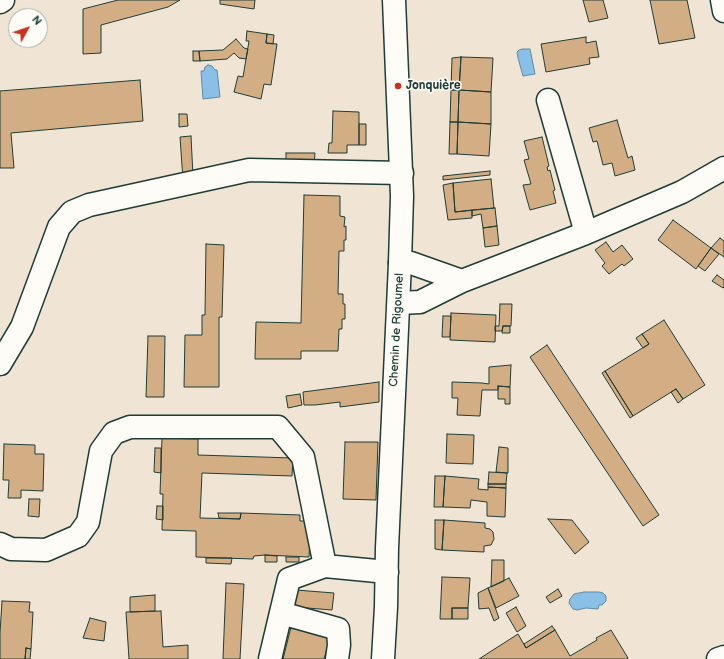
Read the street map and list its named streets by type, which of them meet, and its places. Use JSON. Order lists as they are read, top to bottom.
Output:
{
  "streets": {
    "main road": ["Chemin de Rigoumel"]
  },
  "places": ["Jonquière"],
  "north": "top right"
}
